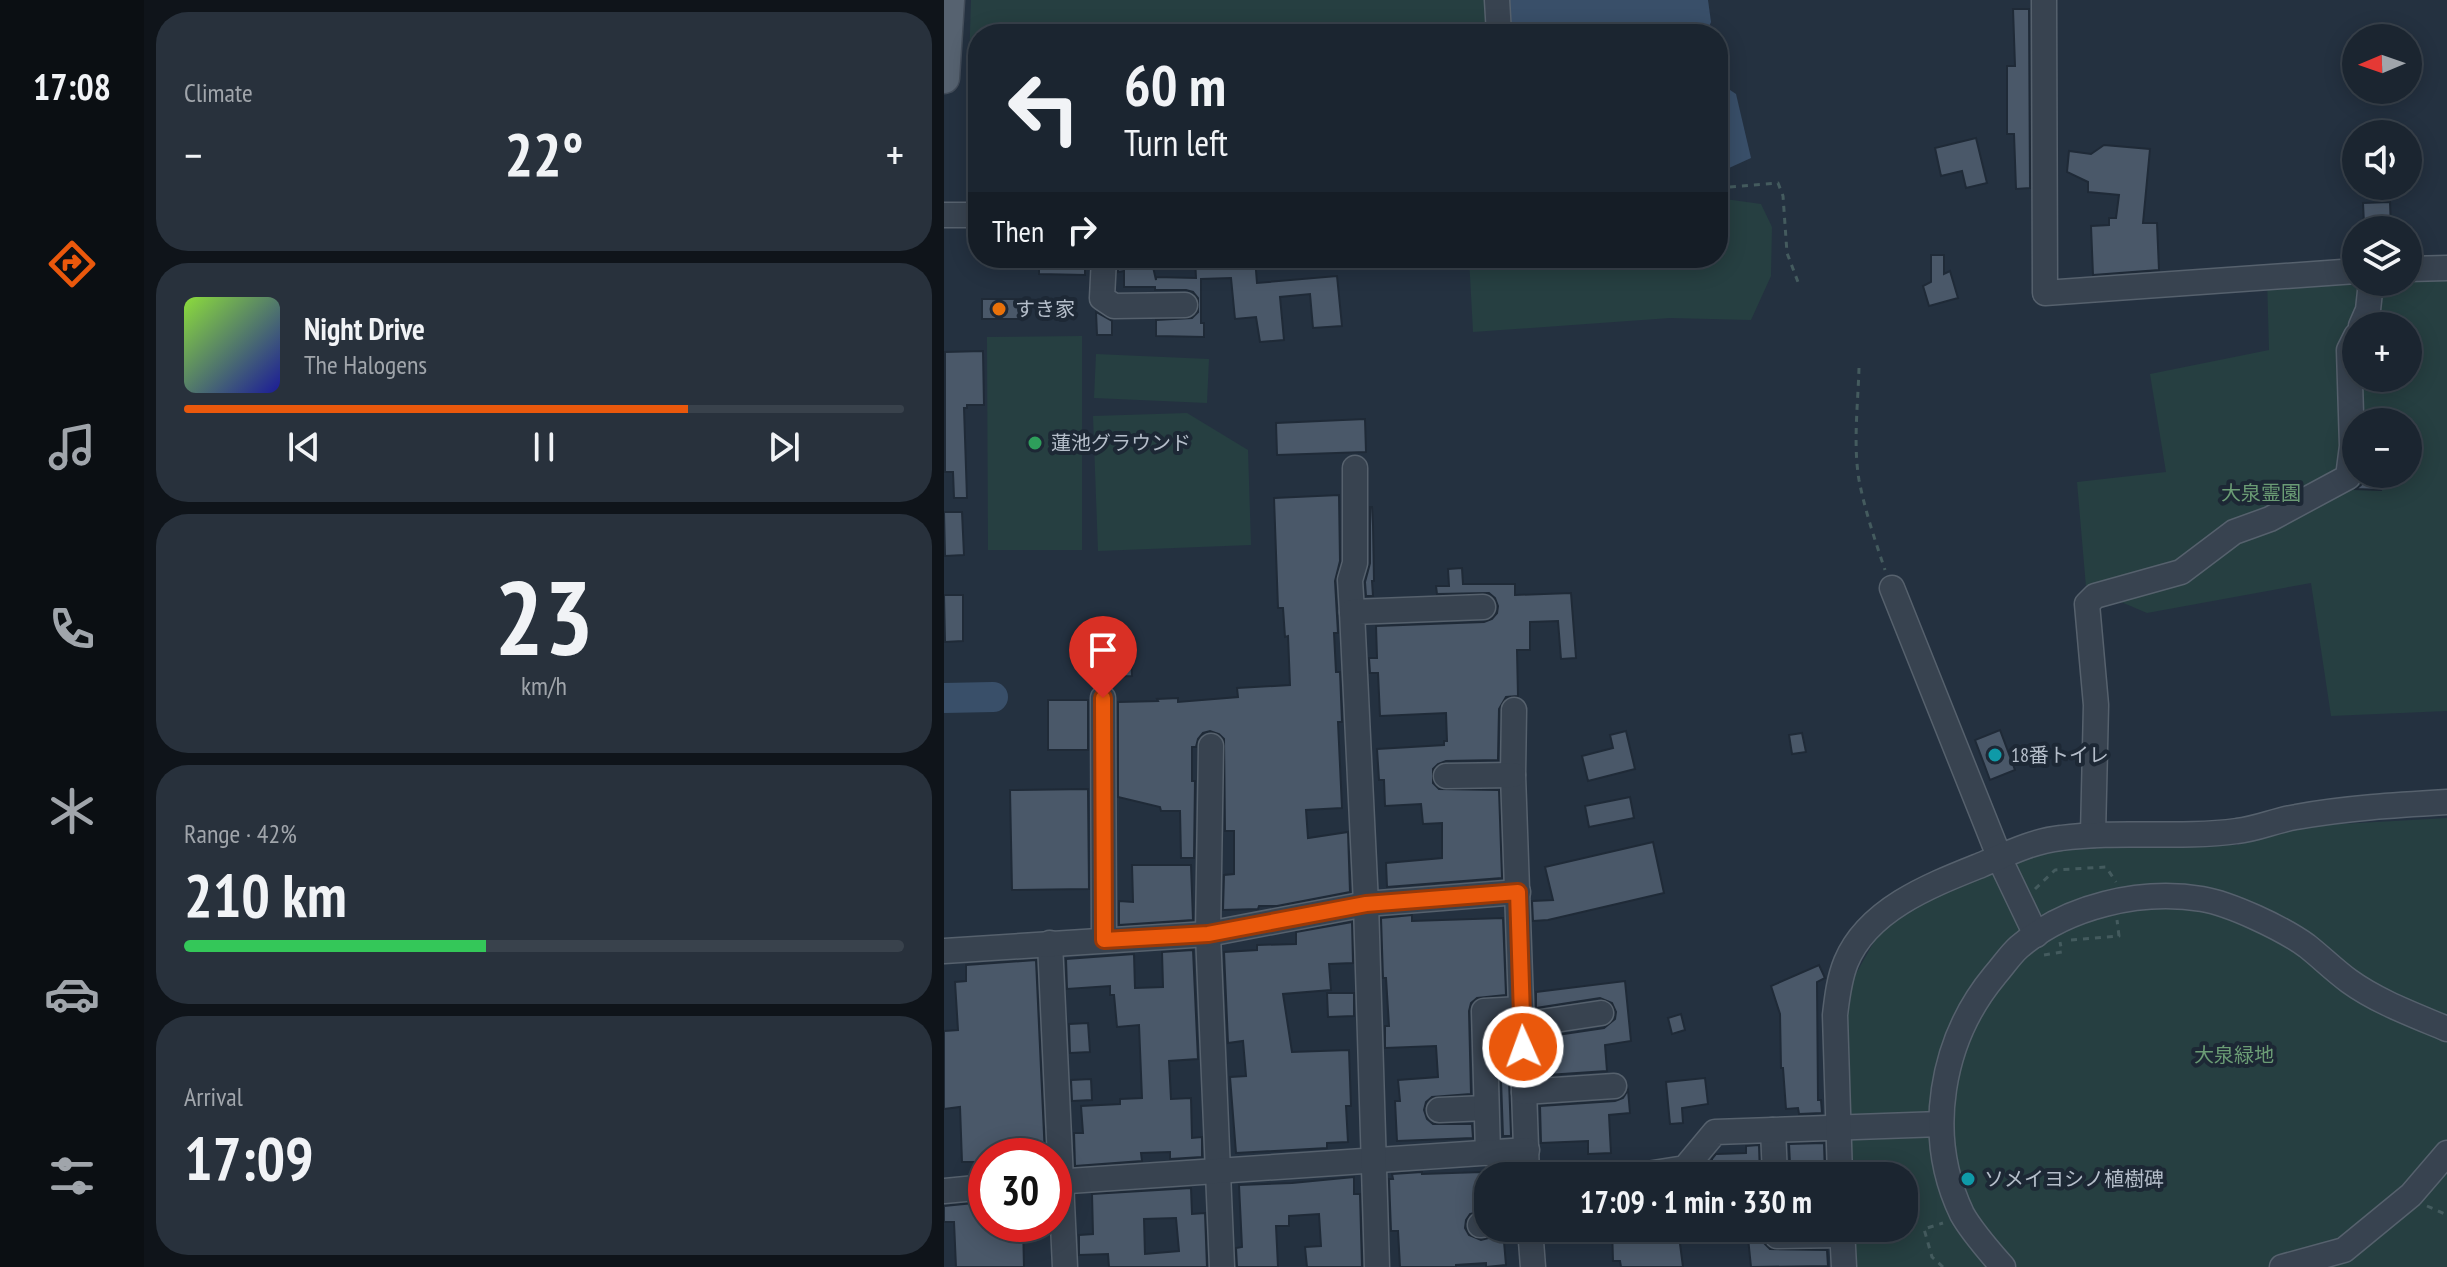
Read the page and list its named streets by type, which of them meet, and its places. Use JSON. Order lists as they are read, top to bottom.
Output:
{
  "parks": ["大泉霊園", "大泉緑地"],
  "places": [
    "すき家",
    "蓮池グラウンド",
    "18番トイレ",
    "ソメイヨシノ植樹碑"
  ],
  "north": "left",
  "page": {
    "tabs": "17:08",
    "tile": [
      "Climate",
      ["23", "km/h"],
      ["Range · 42%", "210 km"],
      ["Arrival", "17:09"]
    ],
    "map_buttons": ["+", "−"],
    "turn": ["60 m", "Turn left"],
    "heat": ["−", "22°", "+"],
    "then": "Then",
    "song": ["Night Drive", "The Halogens"],
    "limit": "30",
    "trip": "17:09 · 1 min · 330 m"
  }
}
